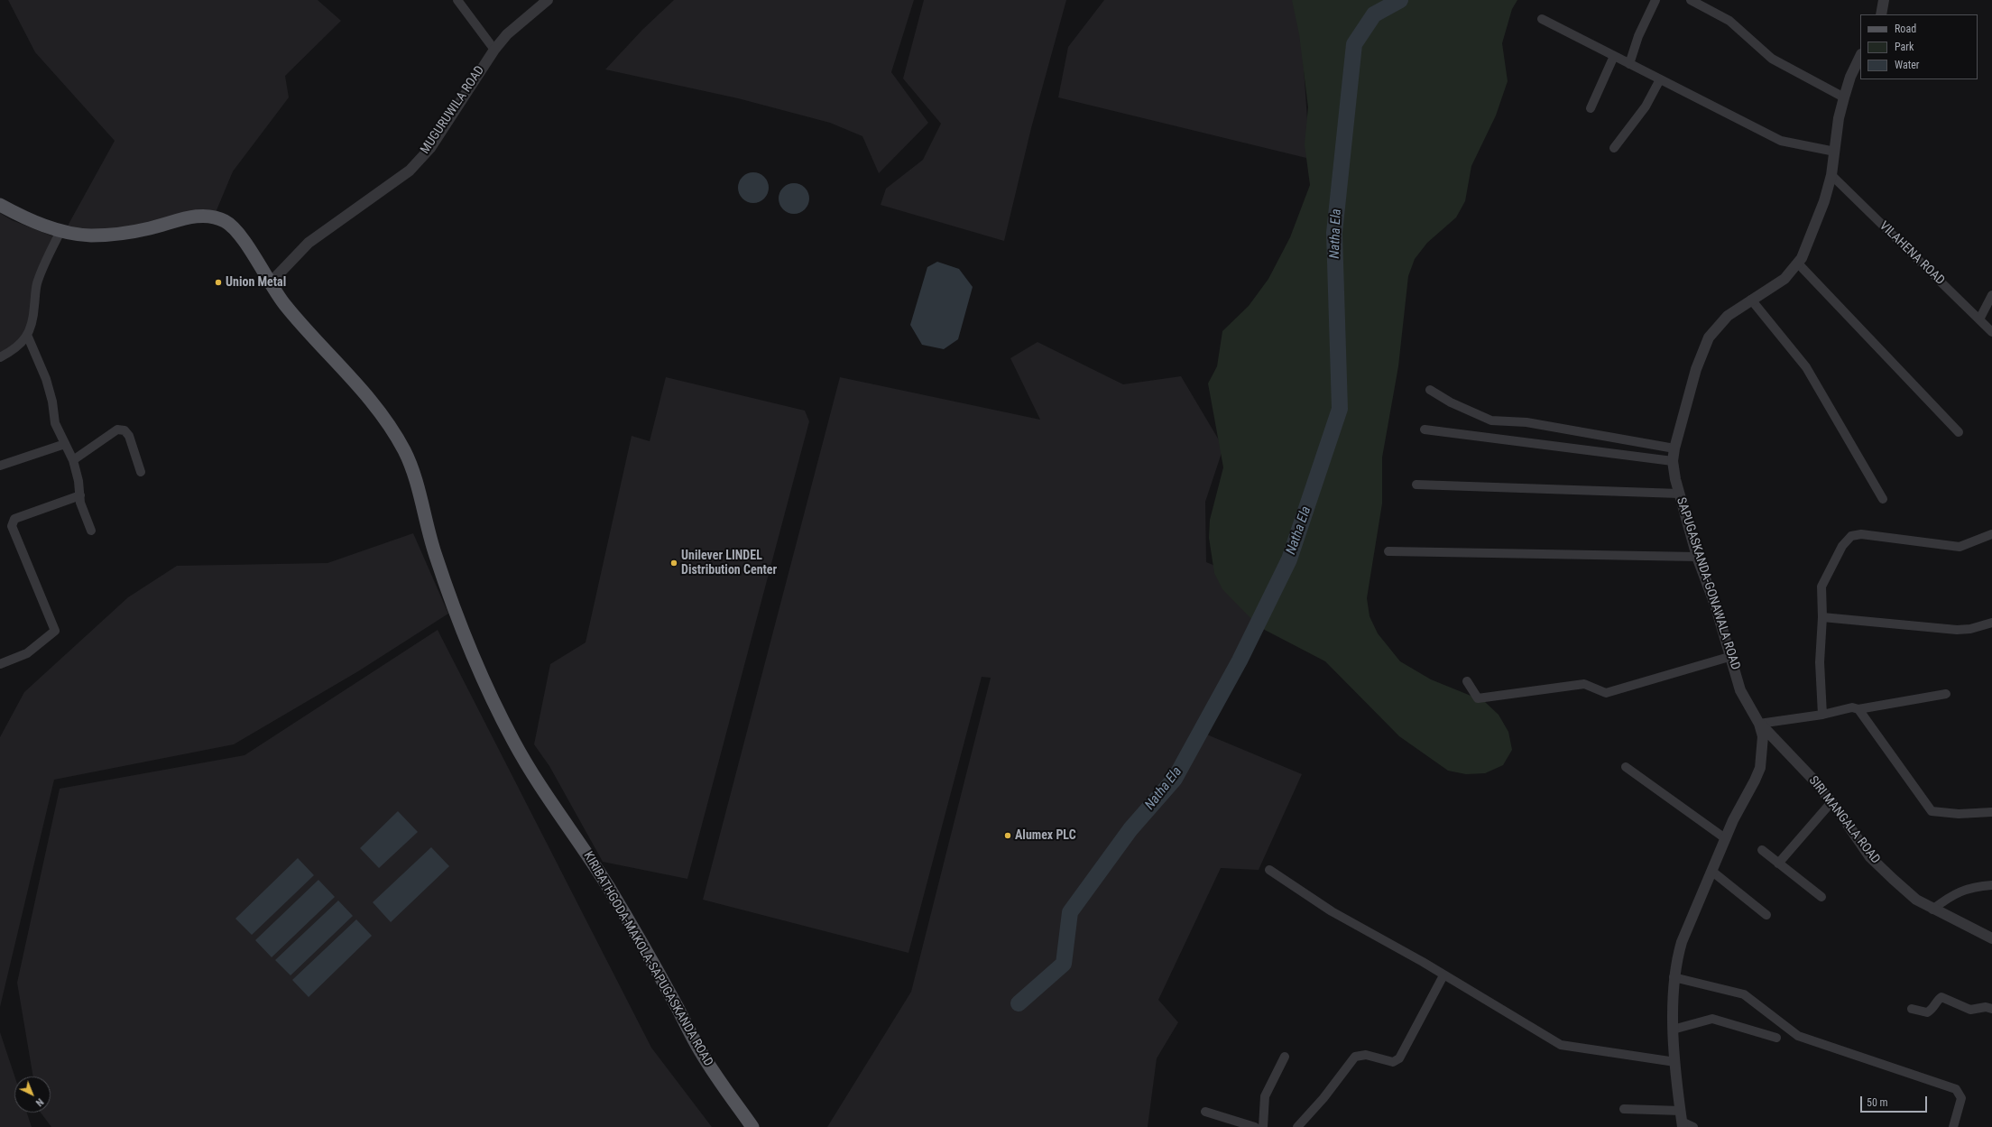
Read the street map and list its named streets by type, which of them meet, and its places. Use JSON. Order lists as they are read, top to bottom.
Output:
{
  "streets": {
    "main road": ["KIRIBATHGODA-MAKOLA-SAPUGASKANDA ROAD"],
    "street": [
      "MUGURUWILA ROAD",
      "VILAHENA ROAD",
      "SAPUGASKANDA-GONAWALA ROAD",
      "SIRI MANGALA ROAD"
    ]
  },
  "crossings": [
    ["MUGURUWILA ROAD", "KIRIBATHGODA-MAKOLA-SAPUGASKANDA ROAD"],
    ["VILAHENA ROAD", "SAPUGASKANDA-GONAWALA ROAD"],
    ["SAPUGASKANDA-GONAWALA ROAD", "SIRI MANGALA ROAD"]
  ],
  "water": ["Natha Ela"],
  "places": ["Union Metal", "Unilever LINDEL Distribution Center", "Alumex PLC"],
  "legend": ["Road", "Park", "Water"],
  "scale_bar": "50 m",
  "north": "bottom right"
}
